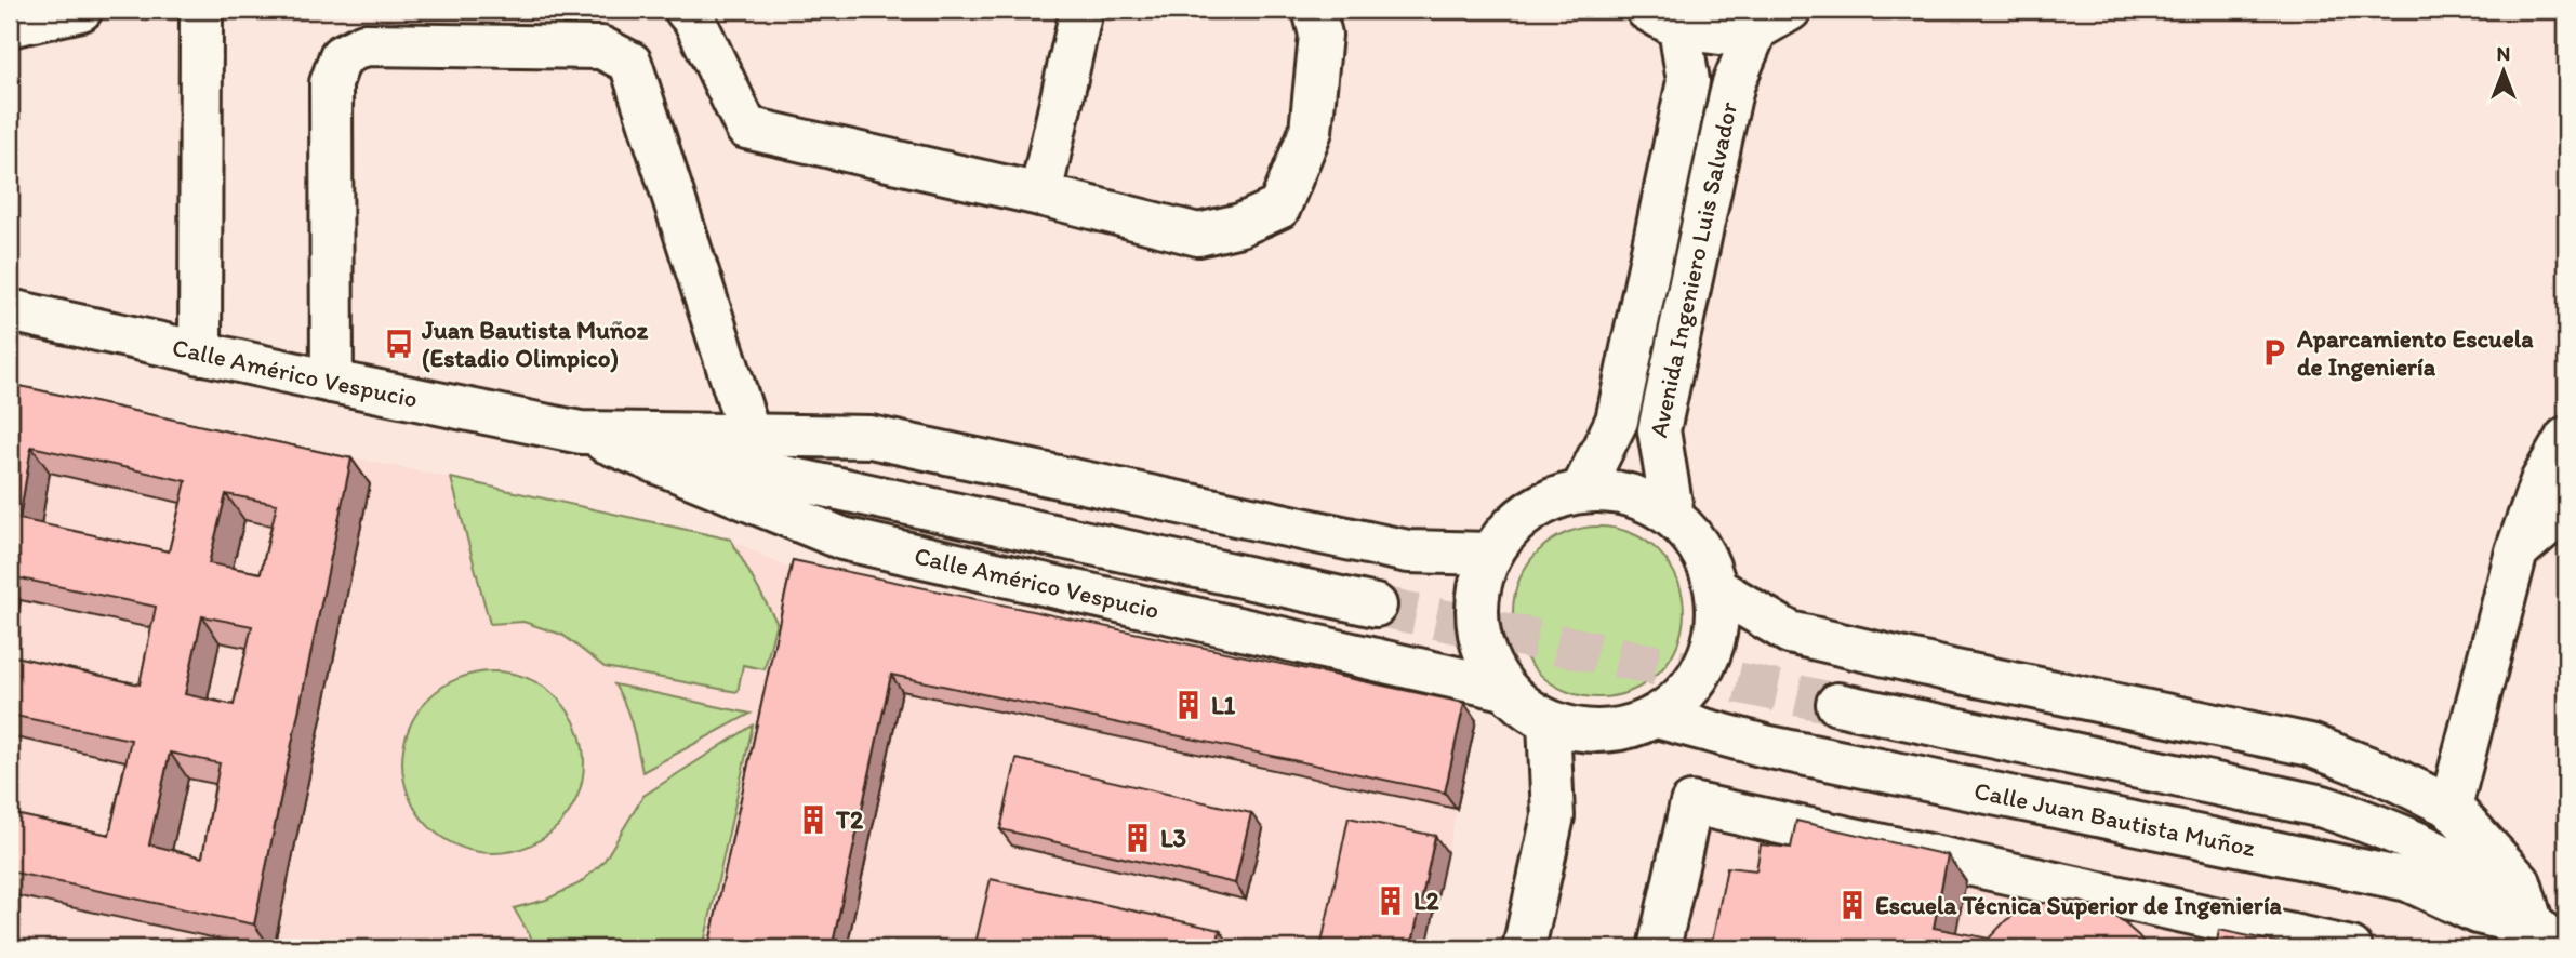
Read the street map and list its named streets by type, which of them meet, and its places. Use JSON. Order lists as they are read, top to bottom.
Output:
{
  "streets": {
    "street": ["Avenida Ingeniero Luis Salvador", "Calle Américo Vespucio", "Calle Juan Bautista Muñoz"]
  },
  "crossings": [
    ["Avenida Ingeniero Luis Salvador", "Calle Américo Vespucio"],
    ["Avenida Ingeniero Luis Salvador", "Calle Juan Bautista Muñoz"],
    ["Calle Américo Vespucio", "Calle Juan Bautista Muñoz"]
  ],
  "places": {
    "bus stop": ["Juan Bautista Muñoz (Estadio Olimpico)"],
    "parking": ["Aparcamiento Escuela de Ingeniería"],
    "building": [
      "L1",
      "T2",
      "L3",
      "L2",
      "Escuela Técnica Superior de Ingeniería"
    ]
  },
  "north": "top"
}
